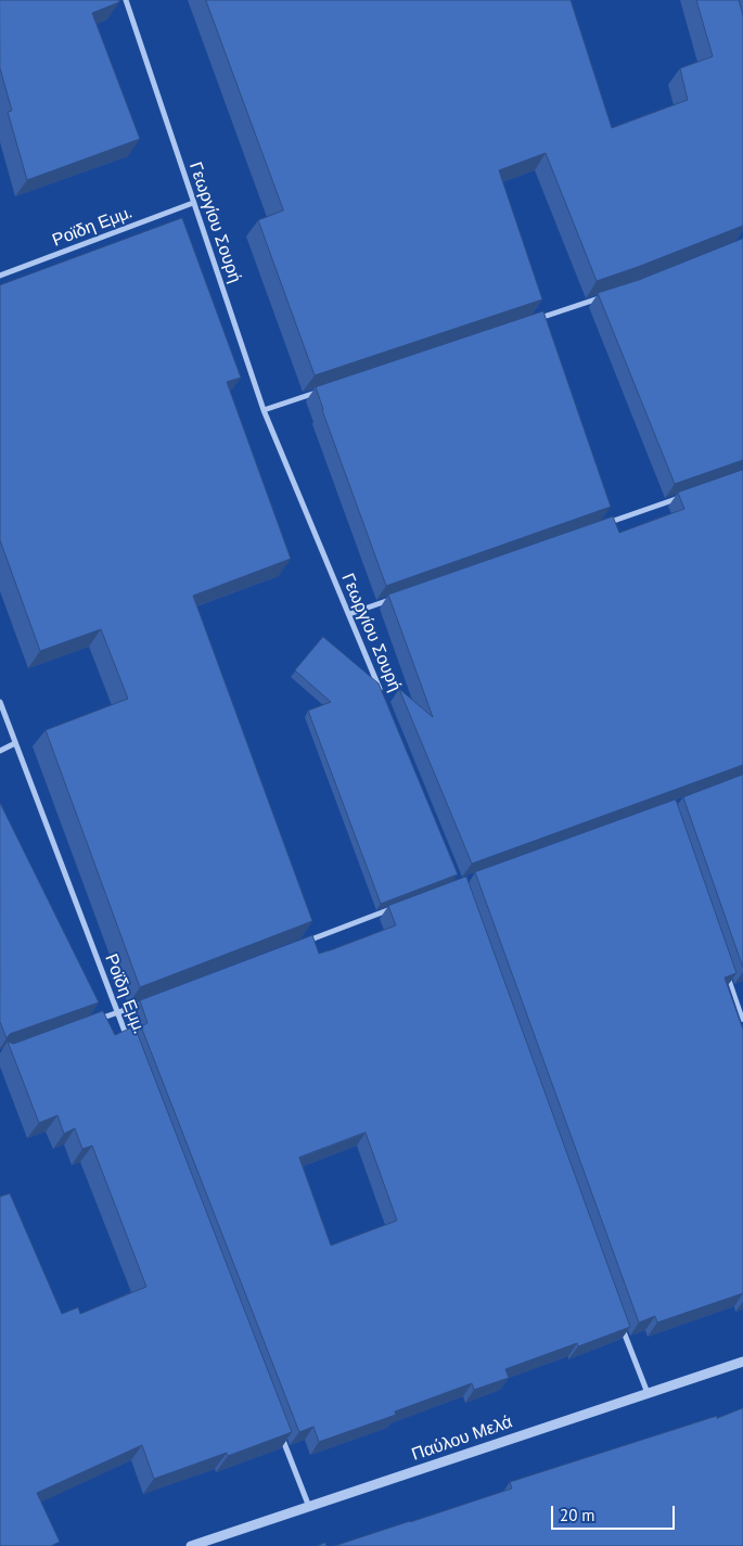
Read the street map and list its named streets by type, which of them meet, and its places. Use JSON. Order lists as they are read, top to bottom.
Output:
{
  "streets": {
    "street": ["Γεωργίου Σουρή", "Ροϊδη Εμμ.", "Παύλου Μελά"]
  },
  "crossings": [
    ["Γεωργίου Σουρή", "Ροϊδη Εμμ."]
  ],
  "scale_bar": "20 m"
}
